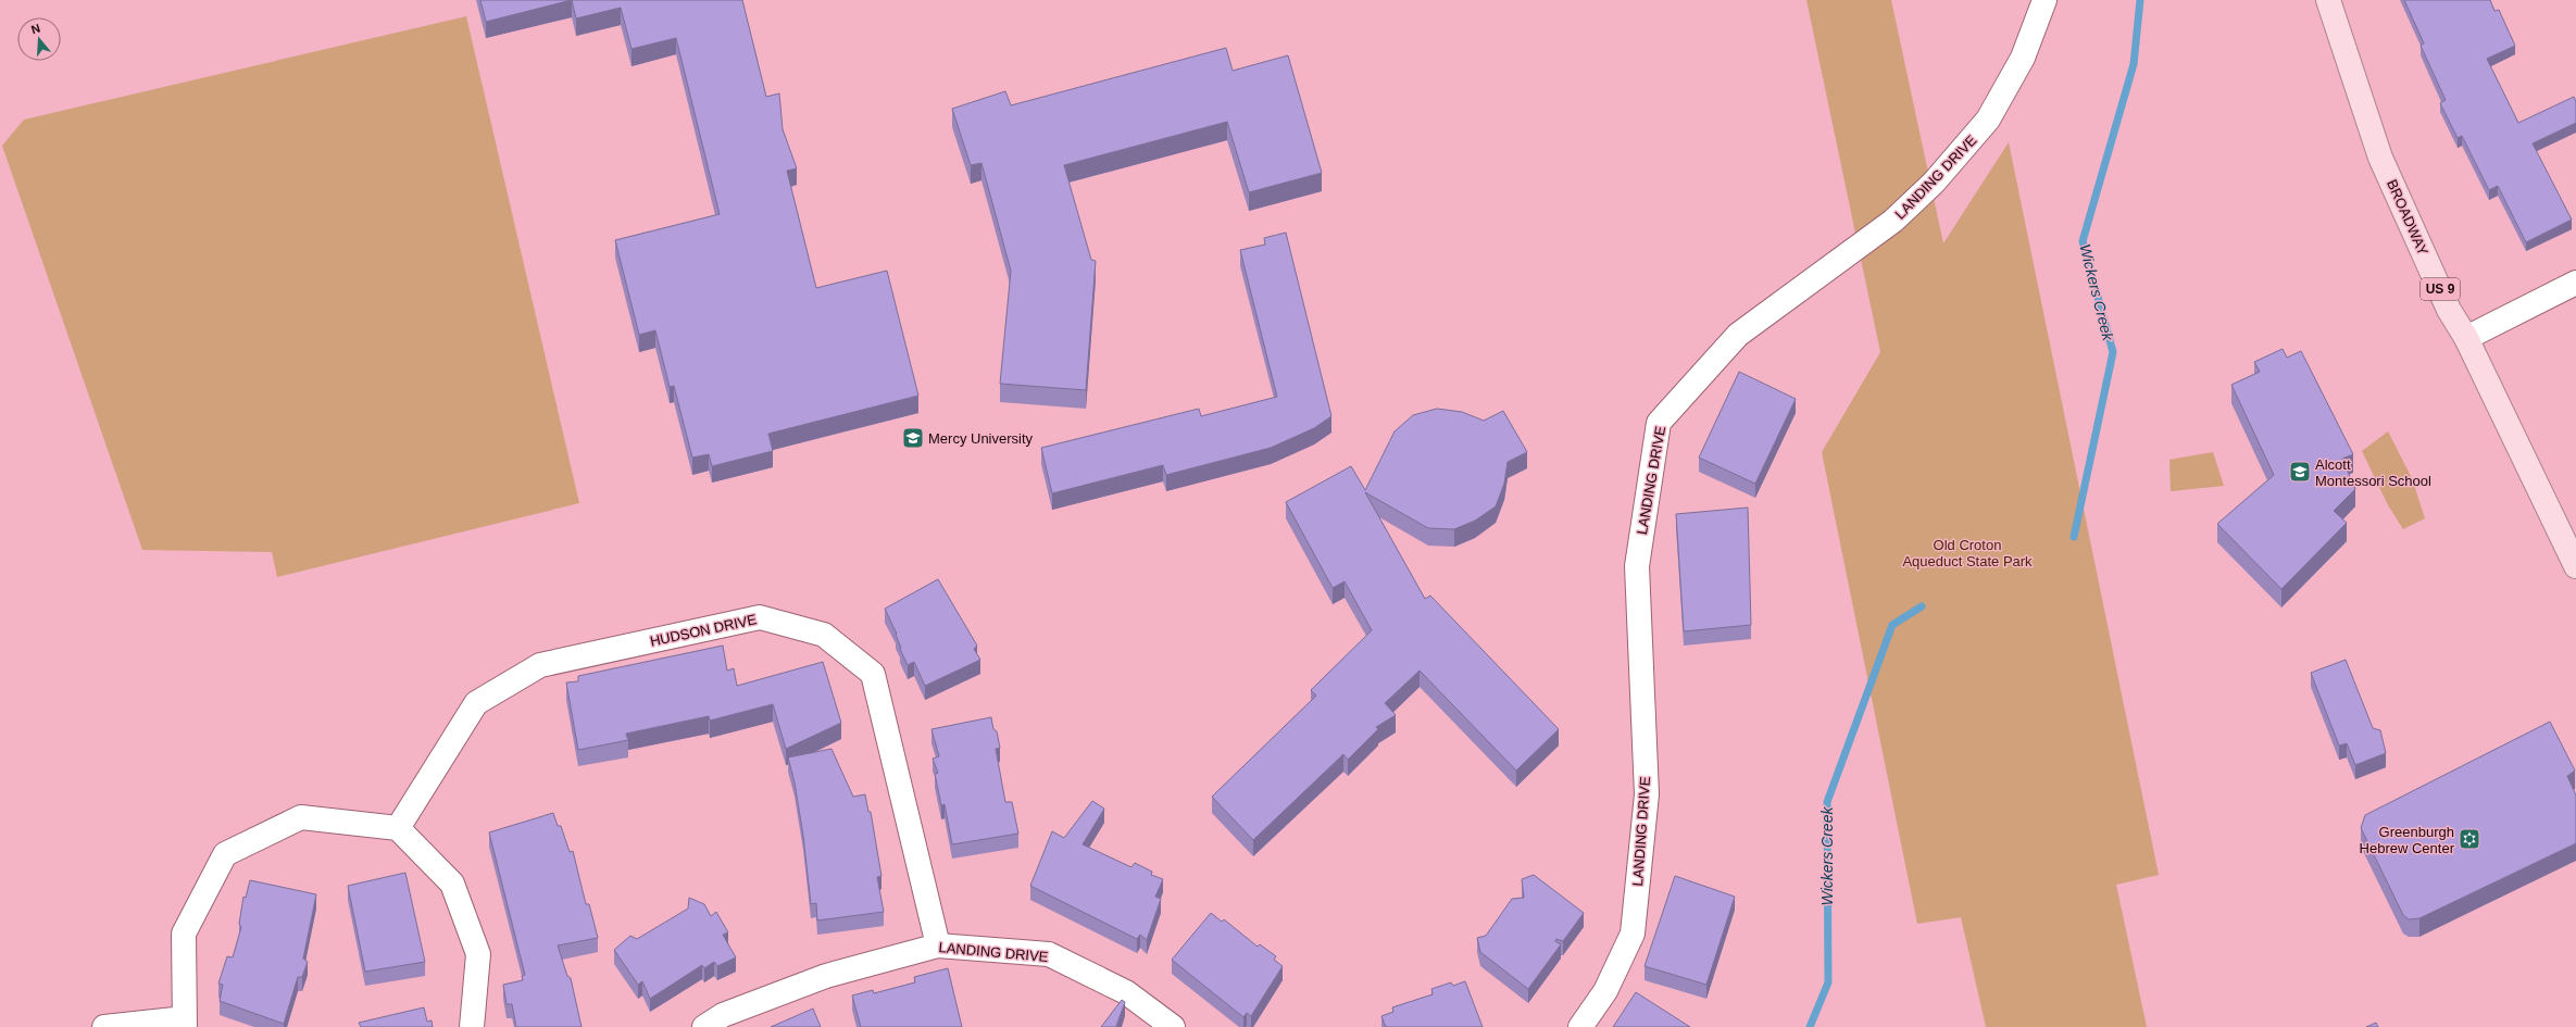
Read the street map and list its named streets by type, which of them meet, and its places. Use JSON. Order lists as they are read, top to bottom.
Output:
{
  "streets": {
    "main road": ["BROADWAY", "US 9"],
    "street": ["LANDING DRIVE", "HUDSON DRIVE"]
  },
  "crossings": [
    ["LANDING DRIVE", "HUDSON DRIVE"]
  ],
  "water": ["Wickers Creek"],
  "parks": ["Old Croton Aqueduct State Park"],
  "places": {
    "school or university": ["Mercy University", "Alcott Montessori School"],
    "synagogue": ["Greenburgh Hebrew Center"]
  },
  "north": "top"
}
